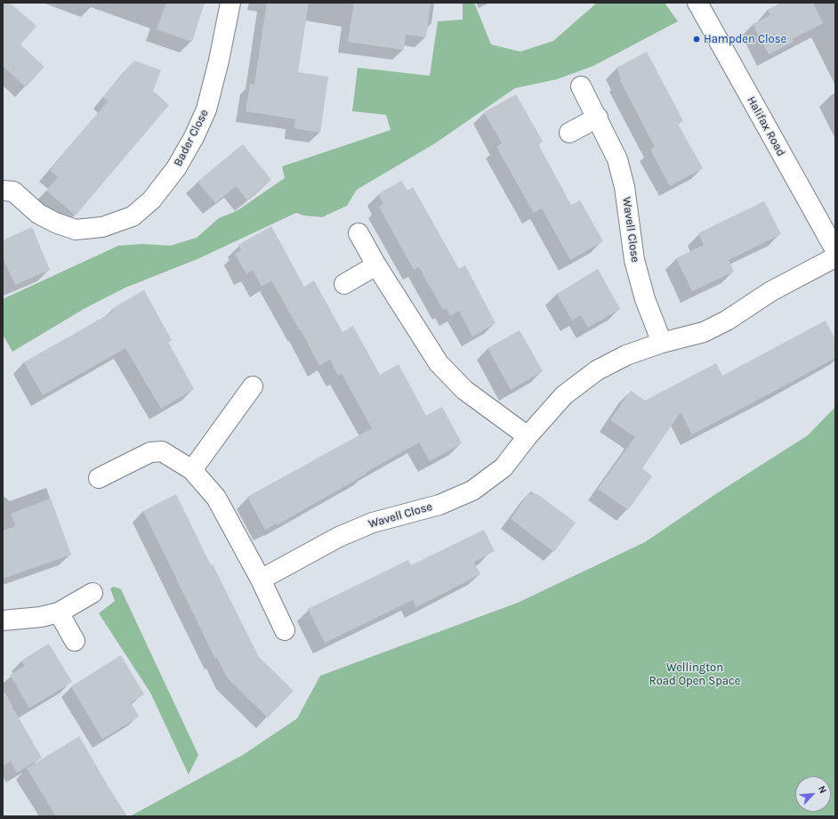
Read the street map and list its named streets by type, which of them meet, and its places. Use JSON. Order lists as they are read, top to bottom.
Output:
{
  "streets": {
    "street": ["Halifax Road", "Bader Close", "Wavell Close"]
  },
  "parks": ["Wellington Road Open Space"],
  "places": ["Hampden Close"],
  "north": "top right"
}
